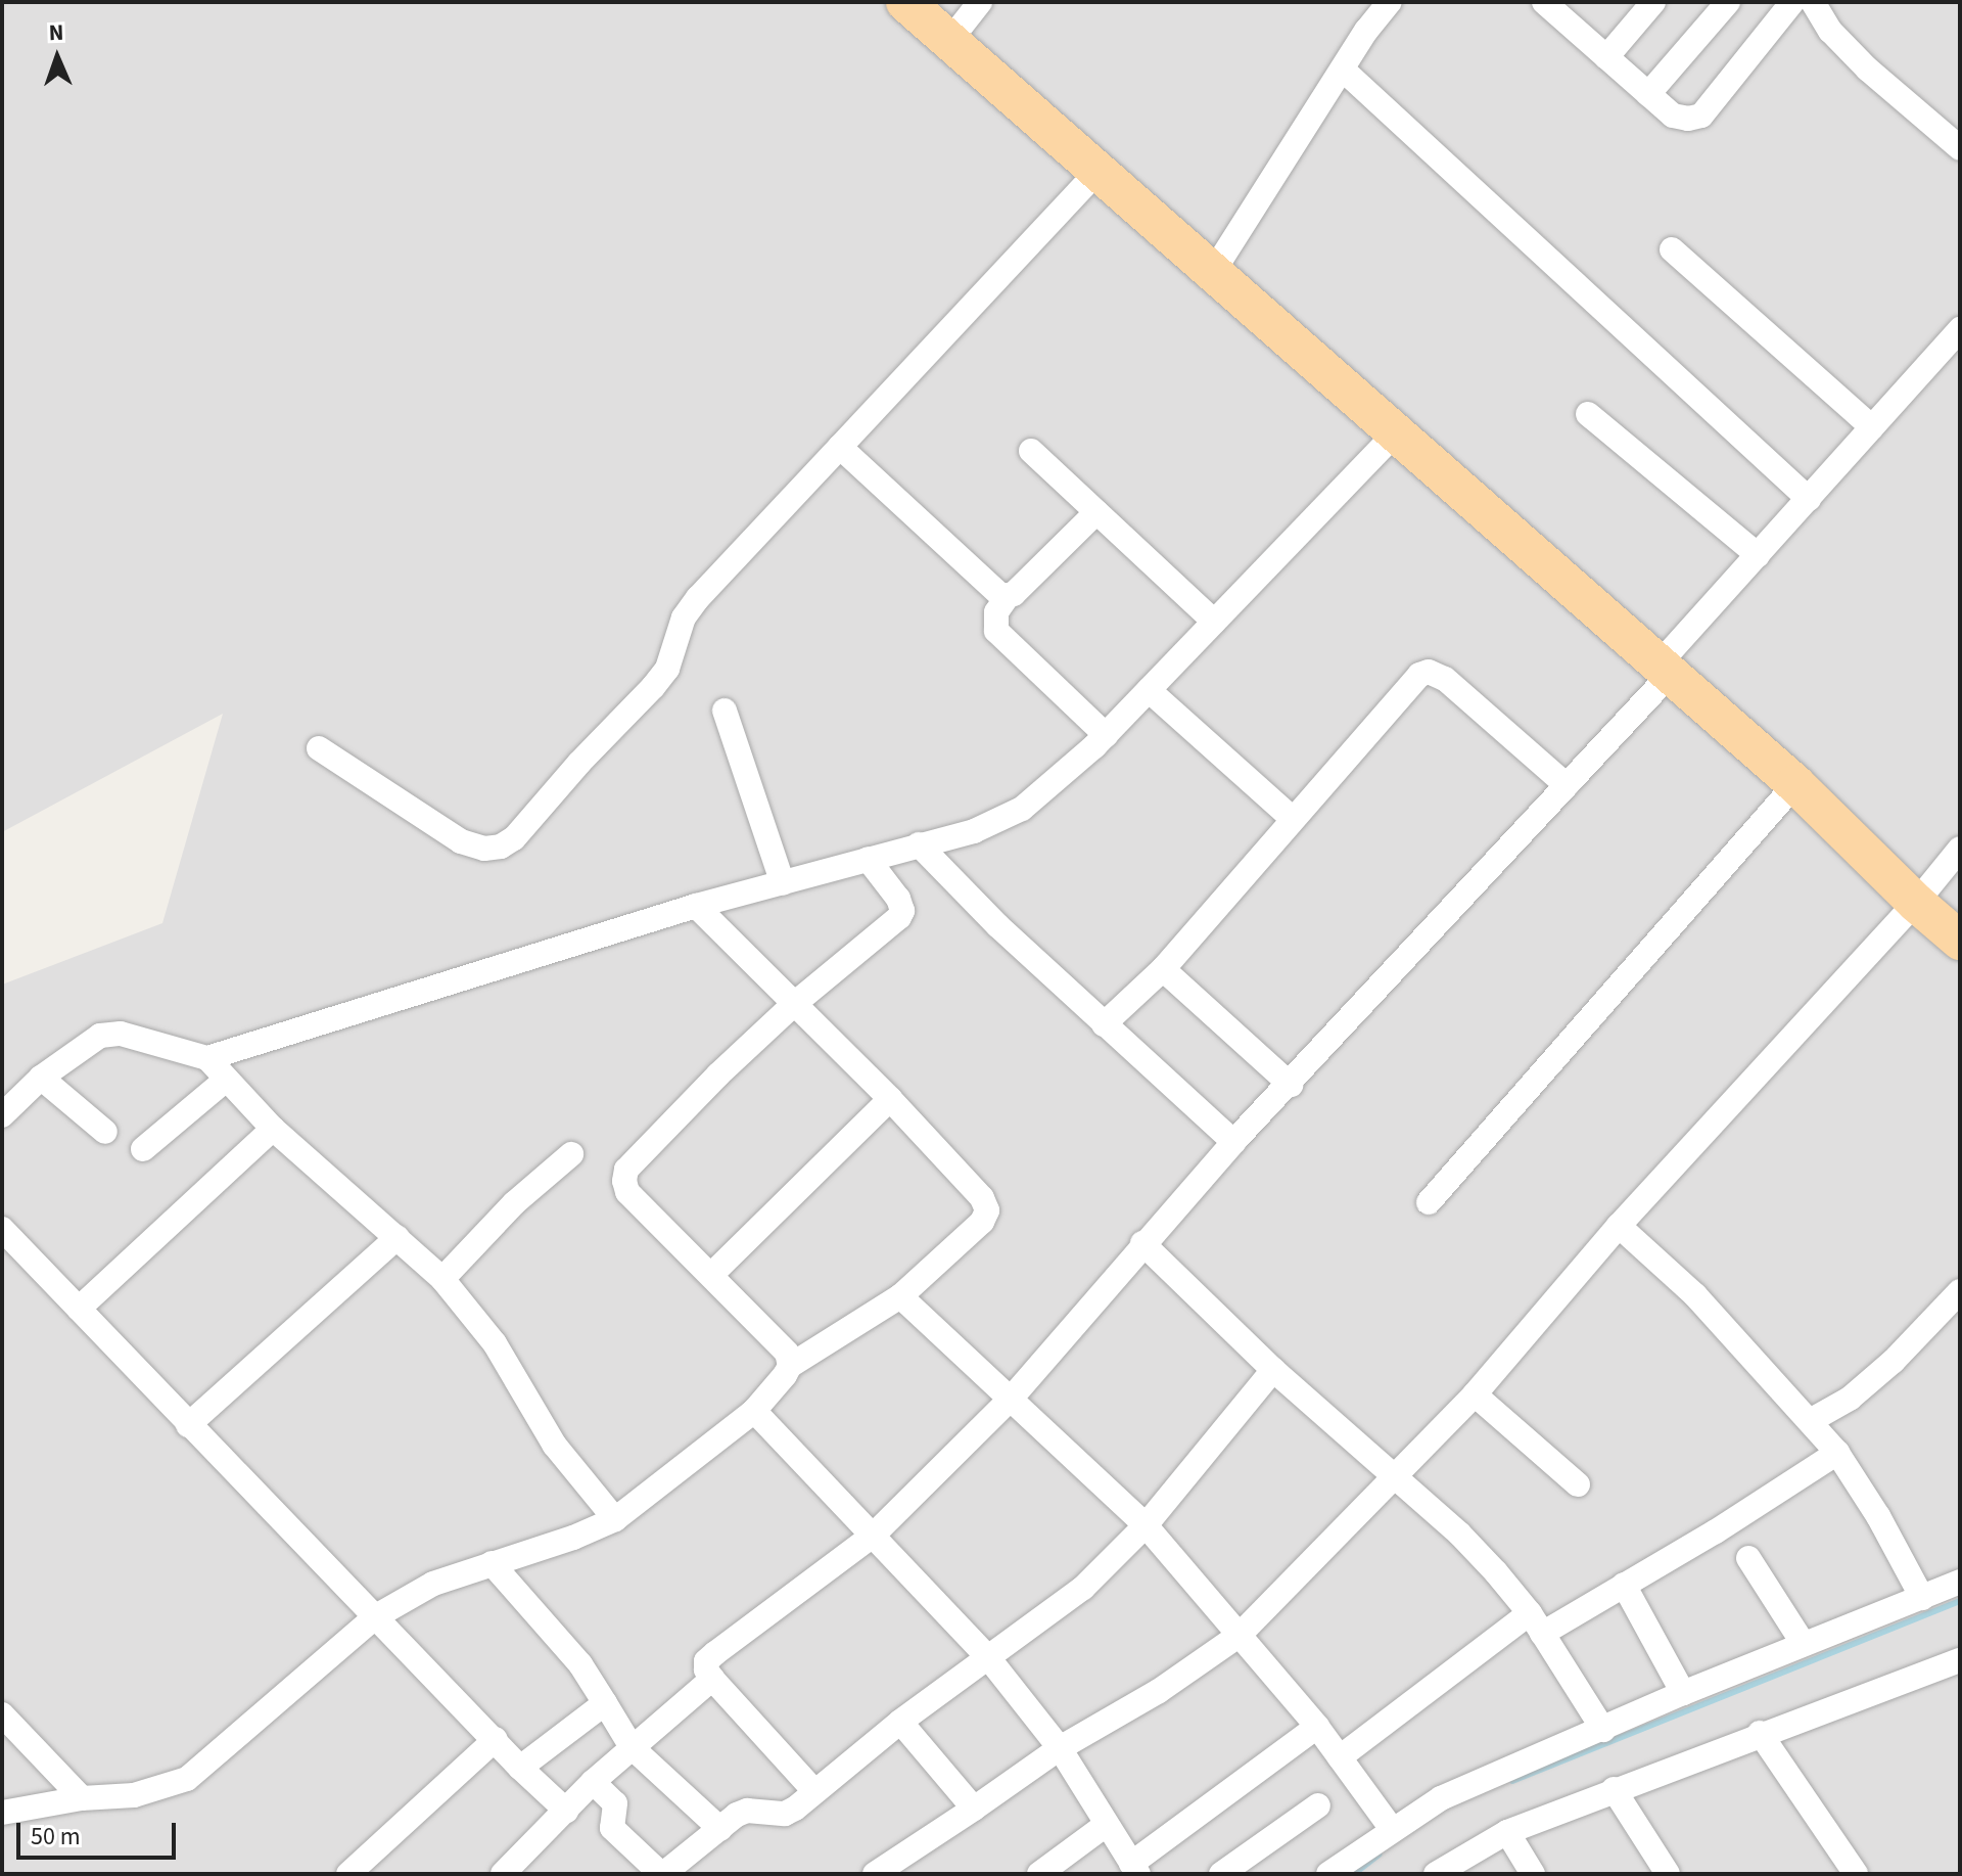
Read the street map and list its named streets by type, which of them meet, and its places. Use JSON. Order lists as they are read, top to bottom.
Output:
{
  "scale_bar": "50 m",
  "north": "top"
}
